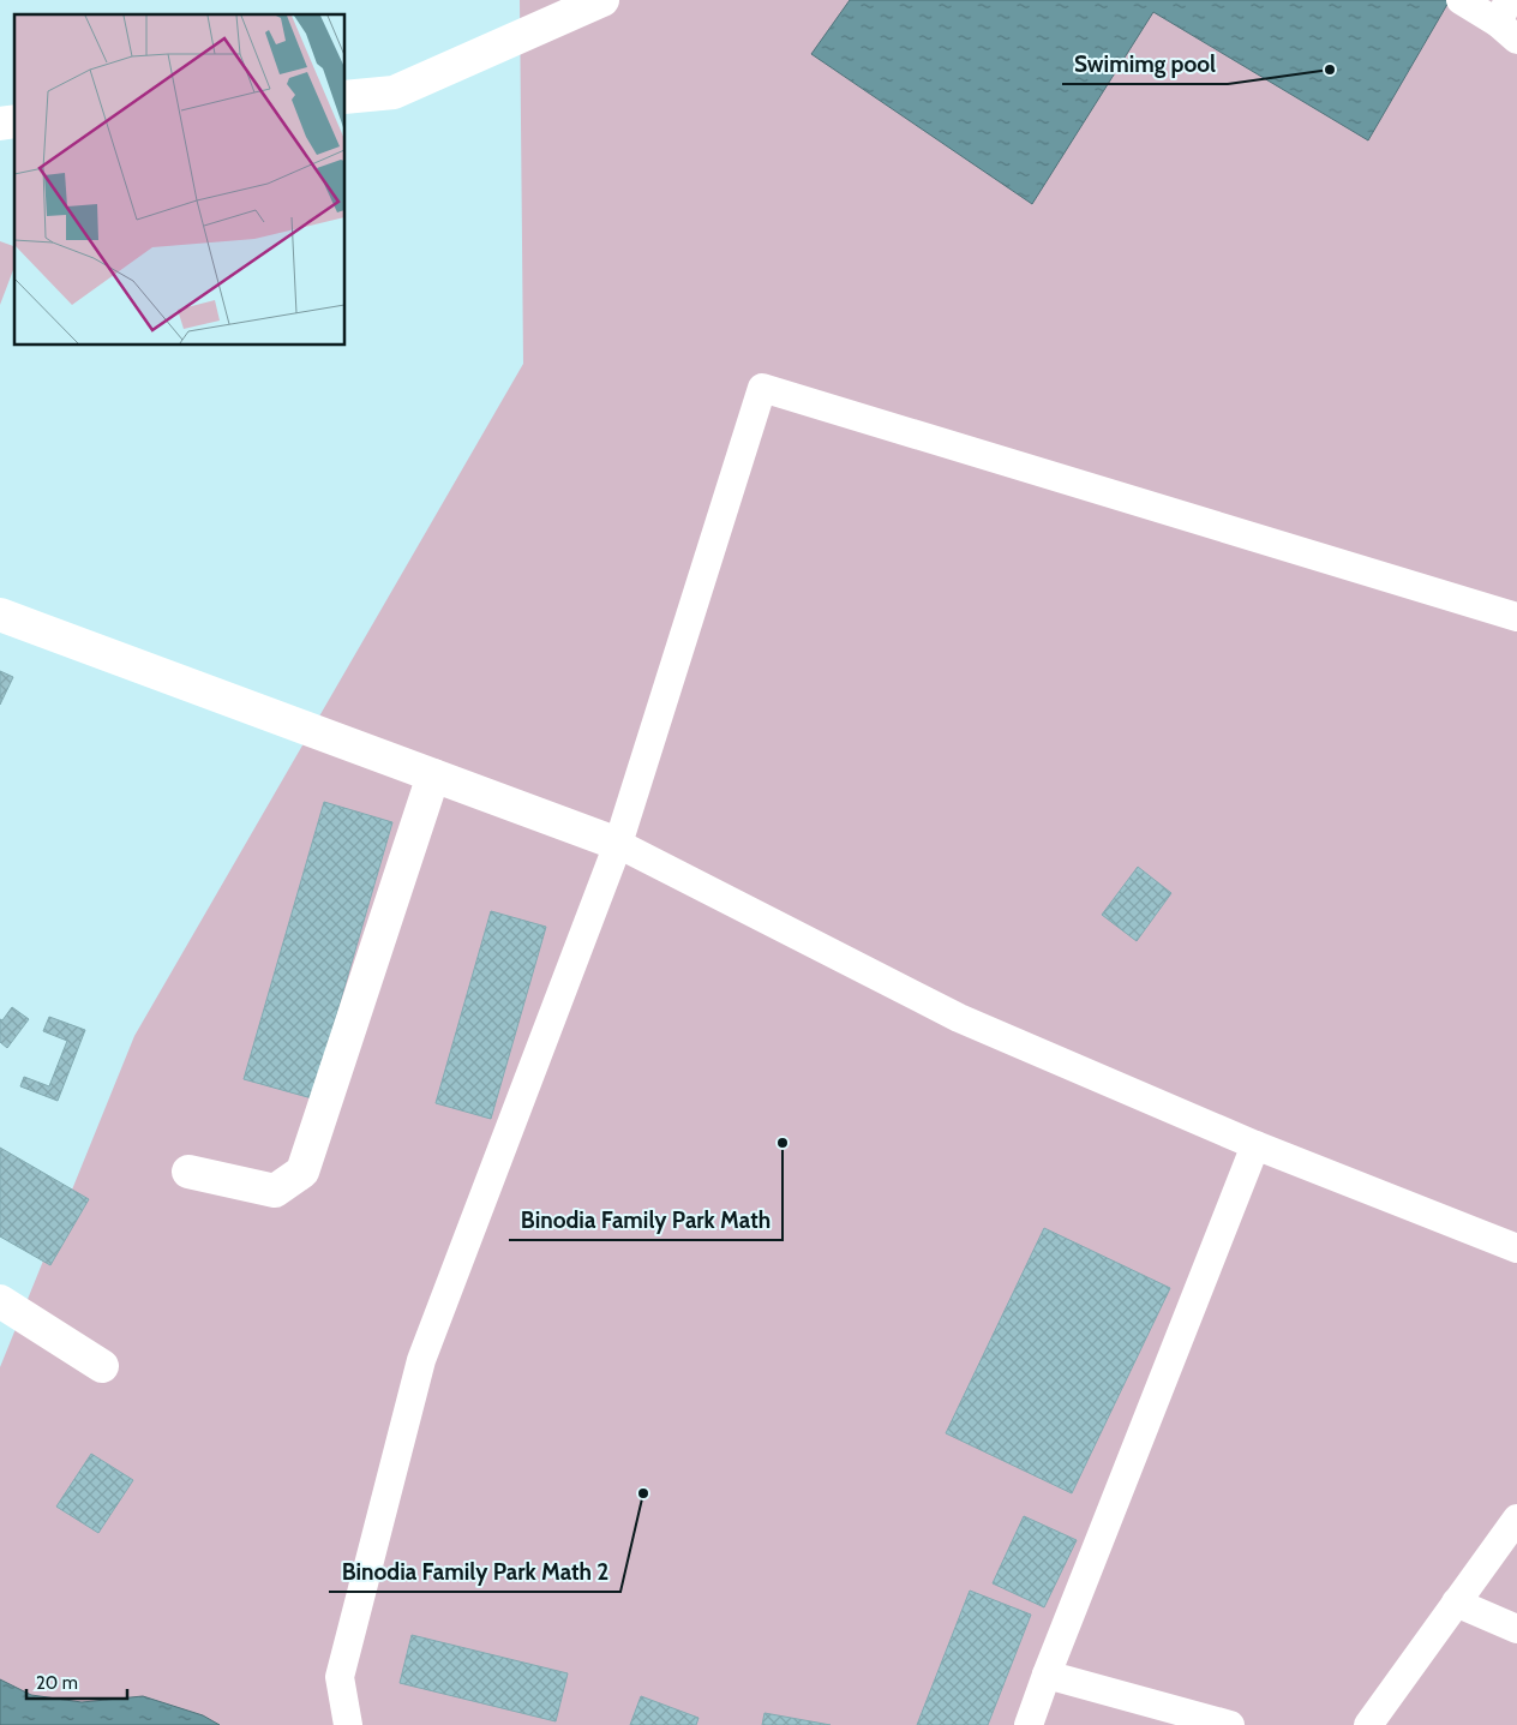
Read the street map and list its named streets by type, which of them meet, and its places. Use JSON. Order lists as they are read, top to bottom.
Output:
{
  "places": ["Swimimg pool", "Binodia Family Park Math", "Binodia Family Park Math 2"],
  "scale_bar": "20 m"
}
